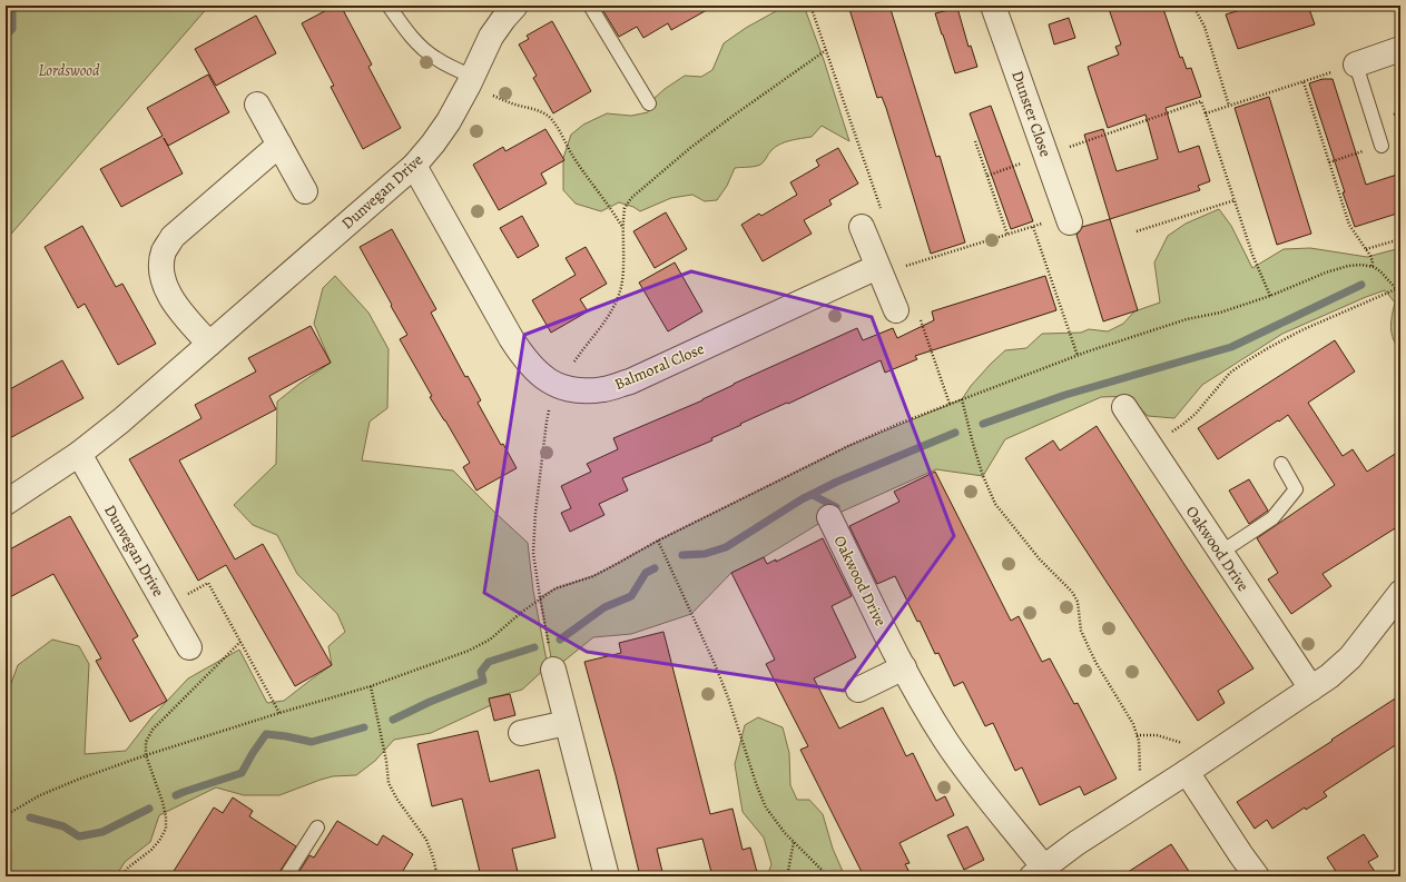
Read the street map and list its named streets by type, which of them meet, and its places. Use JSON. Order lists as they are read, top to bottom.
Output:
{
  "streets": {
    "street": [
      "Dunster Close",
      "Dunvegan Drive",
      "Balmoral Close",
      "Oakwood Drive"
    ]
  },
  "crossings": [
    ["Dunvegan Drive", "Balmoral Close"]
  ],
  "parks": ["Lordswood"]
}
